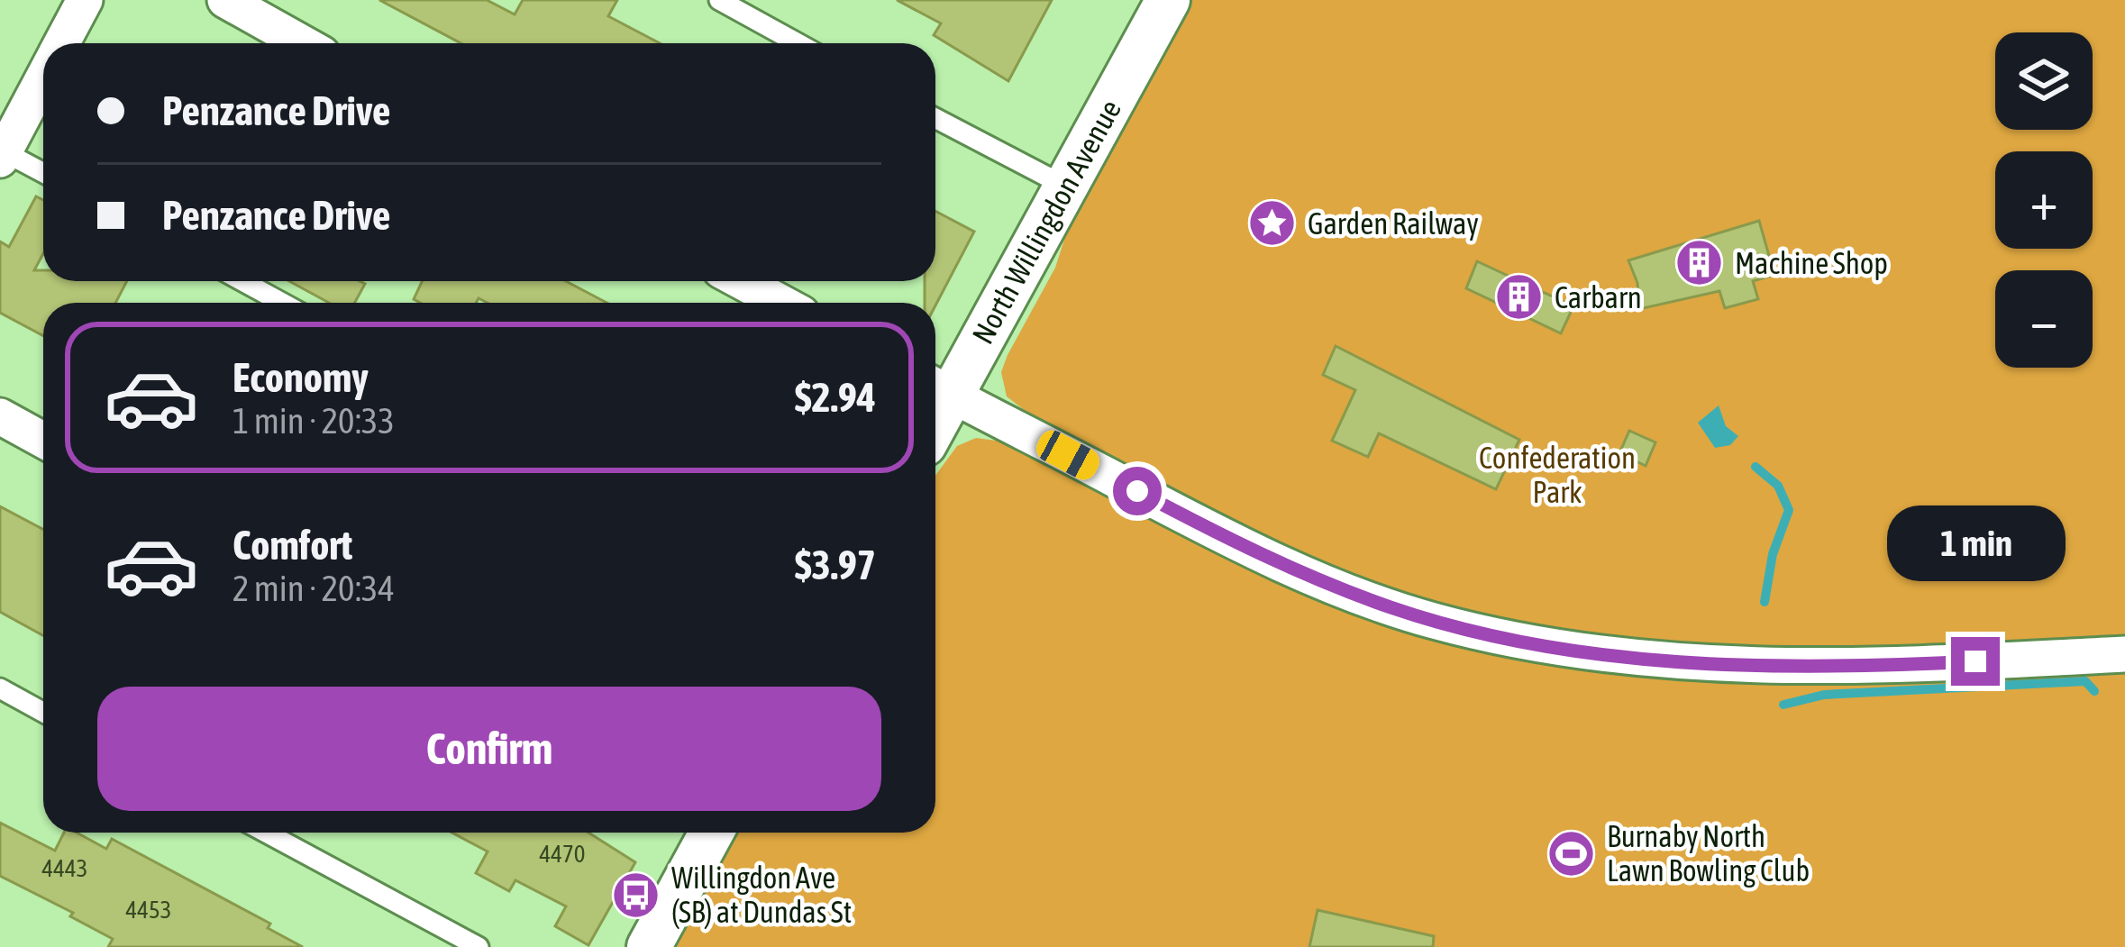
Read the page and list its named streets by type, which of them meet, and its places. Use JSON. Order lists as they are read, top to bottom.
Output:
{
  "streets": {
    "street": ["North Willingdon Avenue"]
  },
  "parks": ["Confederation Park"],
  "places": {
    "place": ["Garden Railway"],
    "building": ["Machine Shop", "Carbarn"],
    "sports": ["Burnaby North Lawn Bowling Club"],
    "bus stop": ["Willingdon Ave (SB) at Dundas St"]
  },
  "house_numbers": ["4470", "4443", "4453"],
  "page": {
    "map_buttons": ["+", "−"],
    "banner": ["Penzance Drive", "Penzance Drive"],
    "list": [
      {
        "name": "Economy",
        "note": "1 min · 20:33",
        "value": "$2.94"
      },
      {
        "name": "Comfort",
        "note": "2 min · 20:34",
        "value": "$3.97"
      }
    ],
    "bubble": "1 min",
    "buttons": "Confirm"
  }
}
